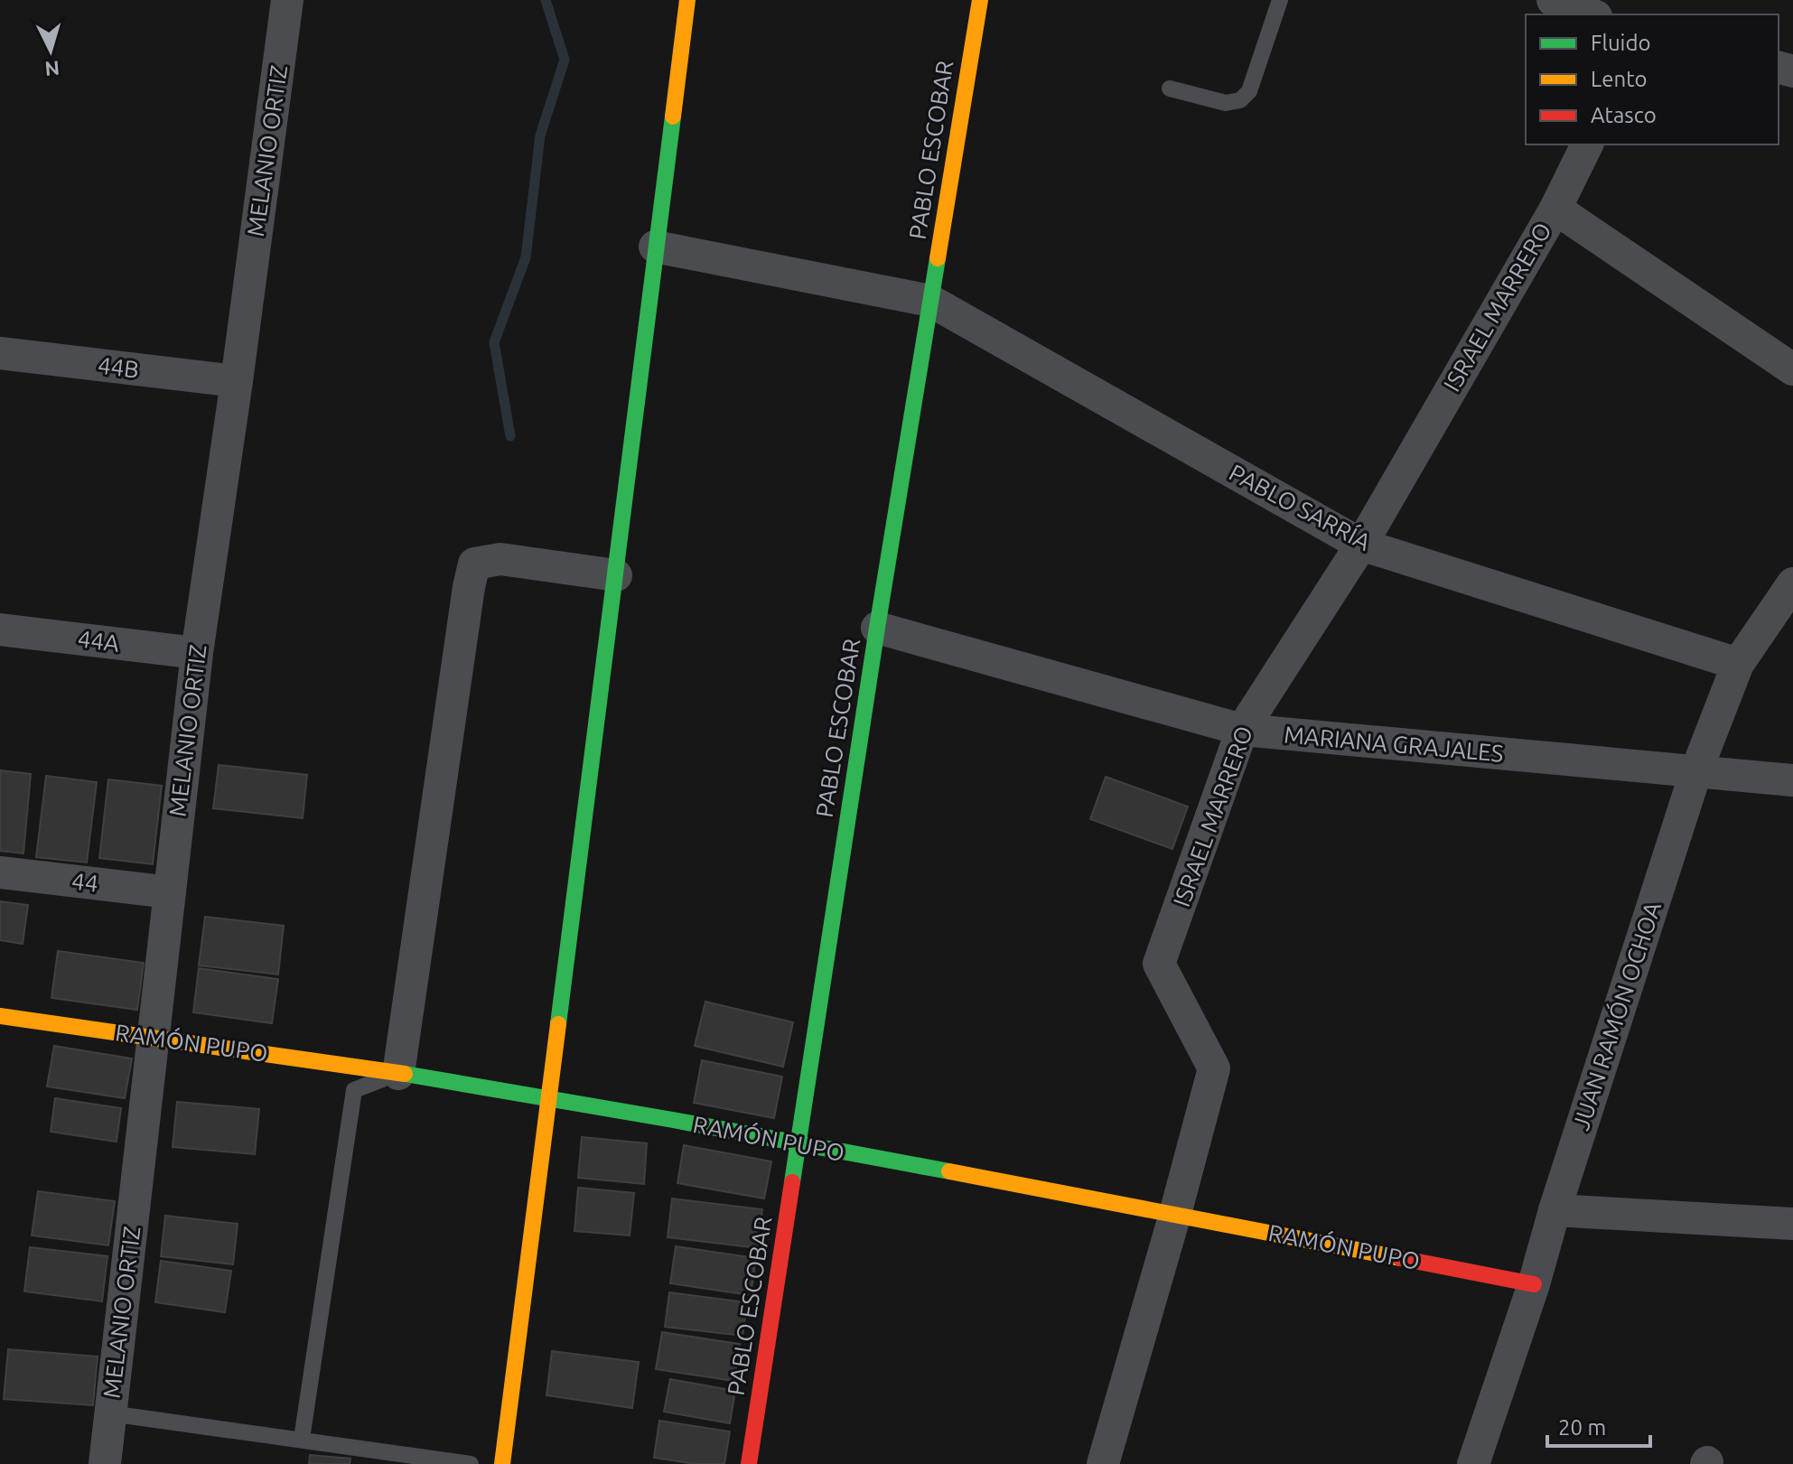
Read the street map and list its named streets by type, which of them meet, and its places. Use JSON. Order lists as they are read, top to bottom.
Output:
{
  "streets": {
    "street": [
      "PABLO ESCOBAR",
      "MELANIO ORTIZ",
      "ISRAEL MARRERO",
      "44B",
      "PABLO SARRÍA",
      "44A",
      "MARIANA GRAJALES",
      "44",
      "JUAN RAMÓN OCHOA",
      "RAMÓN PUPO"
    ]
  },
  "crossings": [
    ["PABLO ESCOBAR", "PABLO SARRÍA"],
    ["PABLO ESCOBAR", "MARIANA GRAJALES"],
    ["PABLO ESCOBAR", "RAMÓN PUPO"],
    ["MELANIO ORTIZ", "44B"],
    ["MELANIO ORTIZ", "44A"],
    ["MELANIO ORTIZ", "44"],
    ["MELANIO ORTIZ", "RAMÓN PUPO"],
    ["ISRAEL MARRERO", "PABLO SARRÍA"],
    ["ISRAEL MARRERO", "MARIANA GRAJALES"],
    ["ISRAEL MARRERO", "RAMÓN PUPO"],
    ["PABLO SARRÍA", "JUAN RAMÓN OCHOA"],
    ["MARIANA GRAJALES", "JUAN RAMÓN OCHOA"],
    ["JUAN RAMÓN OCHOA", "RAMÓN PUPO"]
  ],
  "legend": ["Fluido", "Lento", "Atasco"],
  "scale_bar": "20 m",
  "north": "bottom"
}
